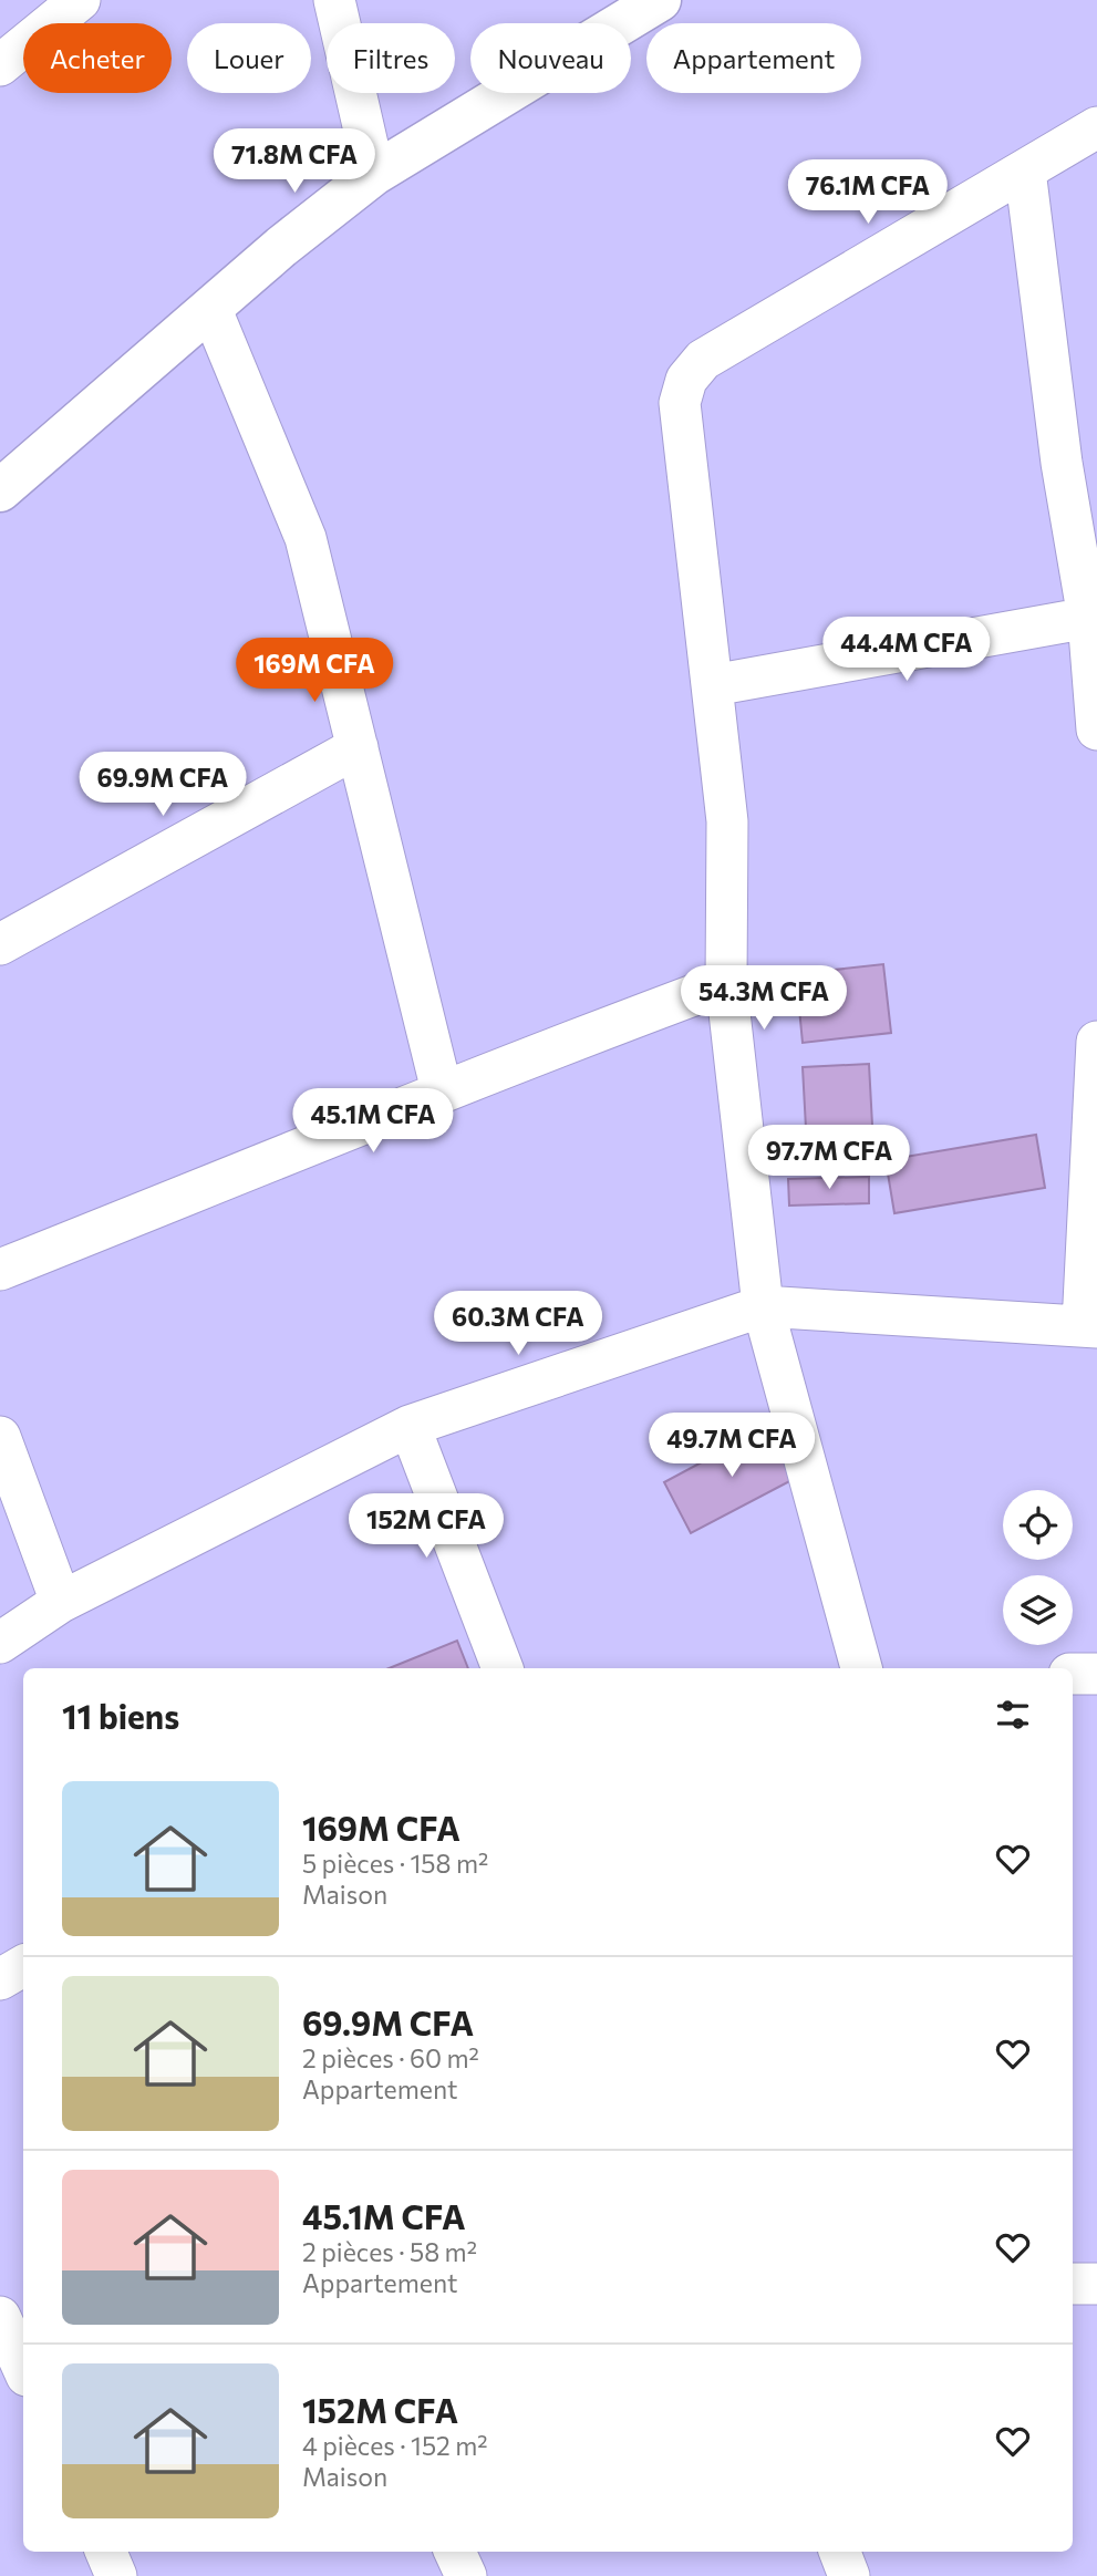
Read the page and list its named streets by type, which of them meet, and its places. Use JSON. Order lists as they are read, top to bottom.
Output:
{
  "page": {
    "chip": [
      "Acheter",
      "Louer",
      "Filtres",
      "Nouveau",
      "Appartement"
    ],
    "price": [
      "71.8M CFA",
      "76.1M CFA",
      "44.4M CFA",
      "169M CFA",
      "69.9M CFA",
      "54.3M CFA",
      "45.1M CFA",
      "97.7M CFA",
      "60.3M CFA",
      "49.7M CFA",
      "152M CFA"
    ],
    "heading": "11 biens",
    "list": [
      {
        "name": "169M CFA",
        "note": "5 pièces · 158 m² · Maison"
      },
      {
        "name": "69.9M CFA",
        "note": "2 pièces · 60 m² · Appartement"
      },
      {
        "name": "45.1M CFA",
        "note": "2 pièces · 58 m² · Appartement"
      },
      {
        "name": "152M CFA",
        "note": "4 pièces · 152 m² · Maison"
      }
    ]
  }
}
